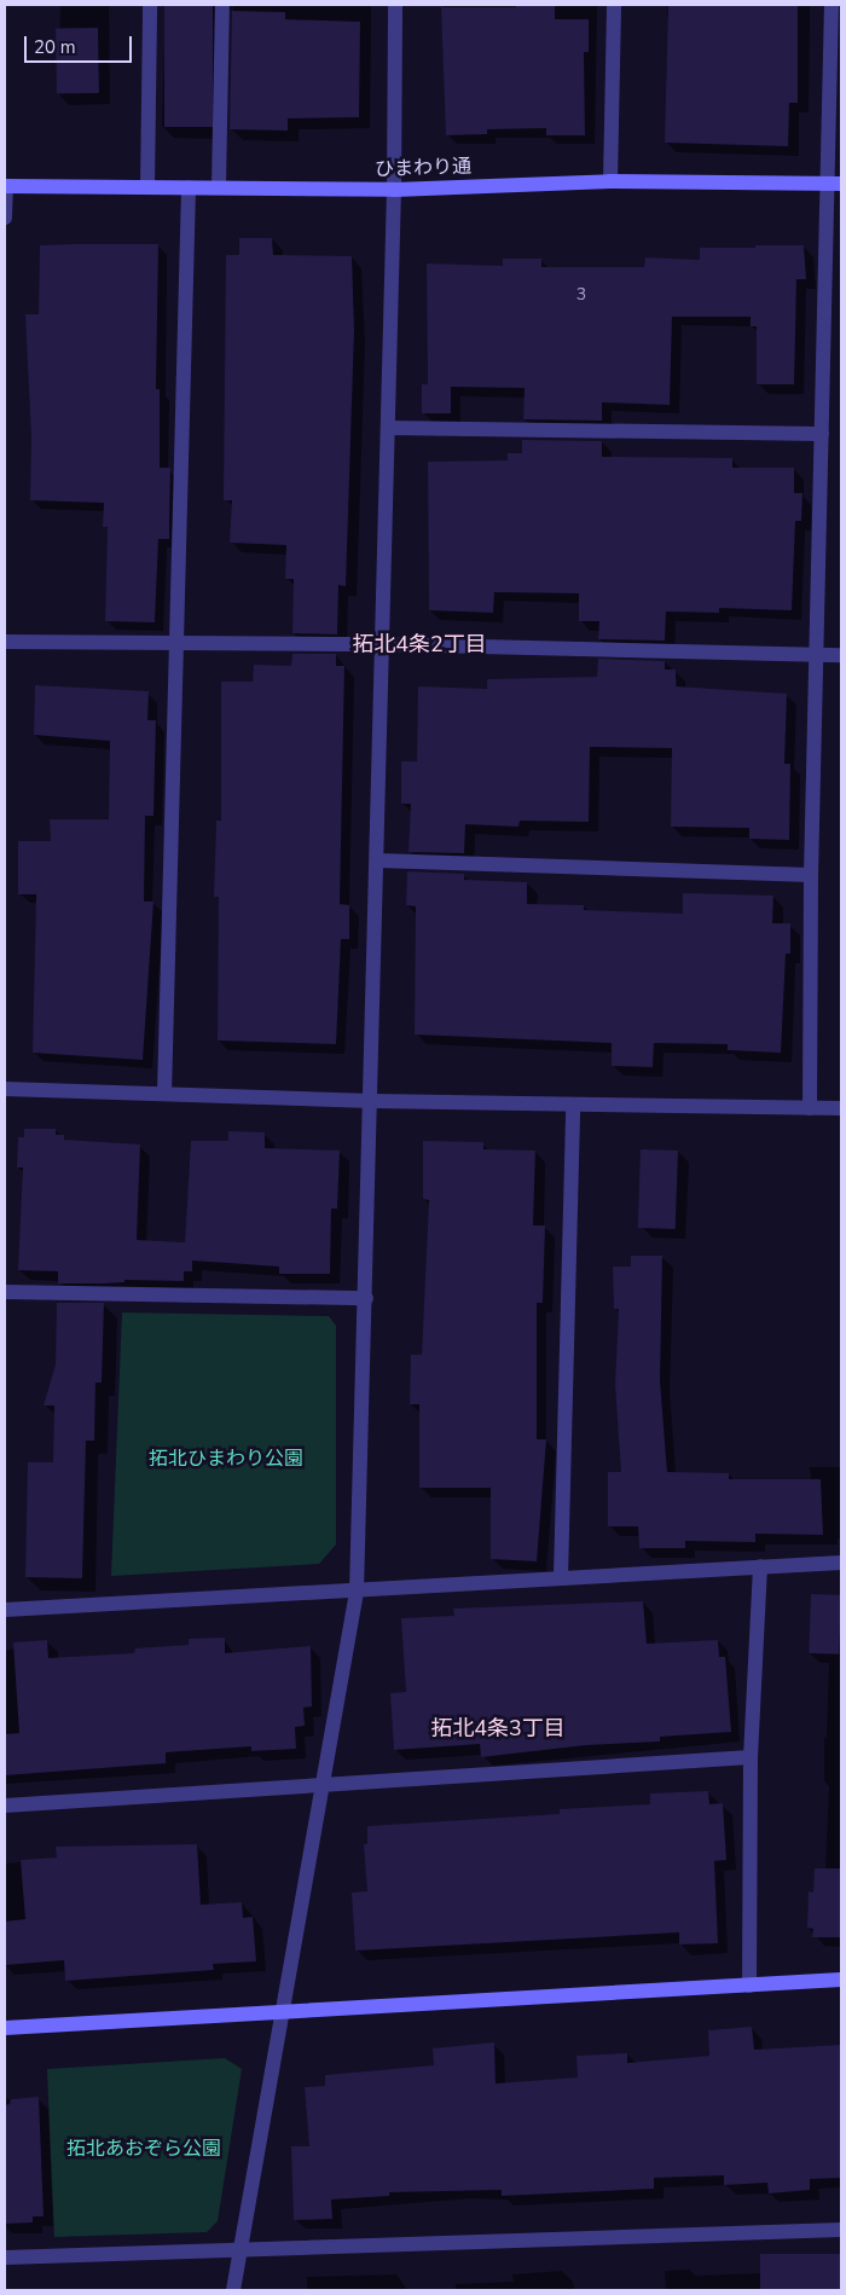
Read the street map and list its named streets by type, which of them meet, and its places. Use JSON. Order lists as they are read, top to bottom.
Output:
{
  "streets": {
    "street": ["ひまわり通"]
  },
  "districts": ["拓北4条2丁目", "拓北4条3丁目"],
  "parks": ["拓北ひまわり公園", "拓北あおぞら公園"],
  "house_numbers": ["3"],
  "scale_bar": "20 m"
}
